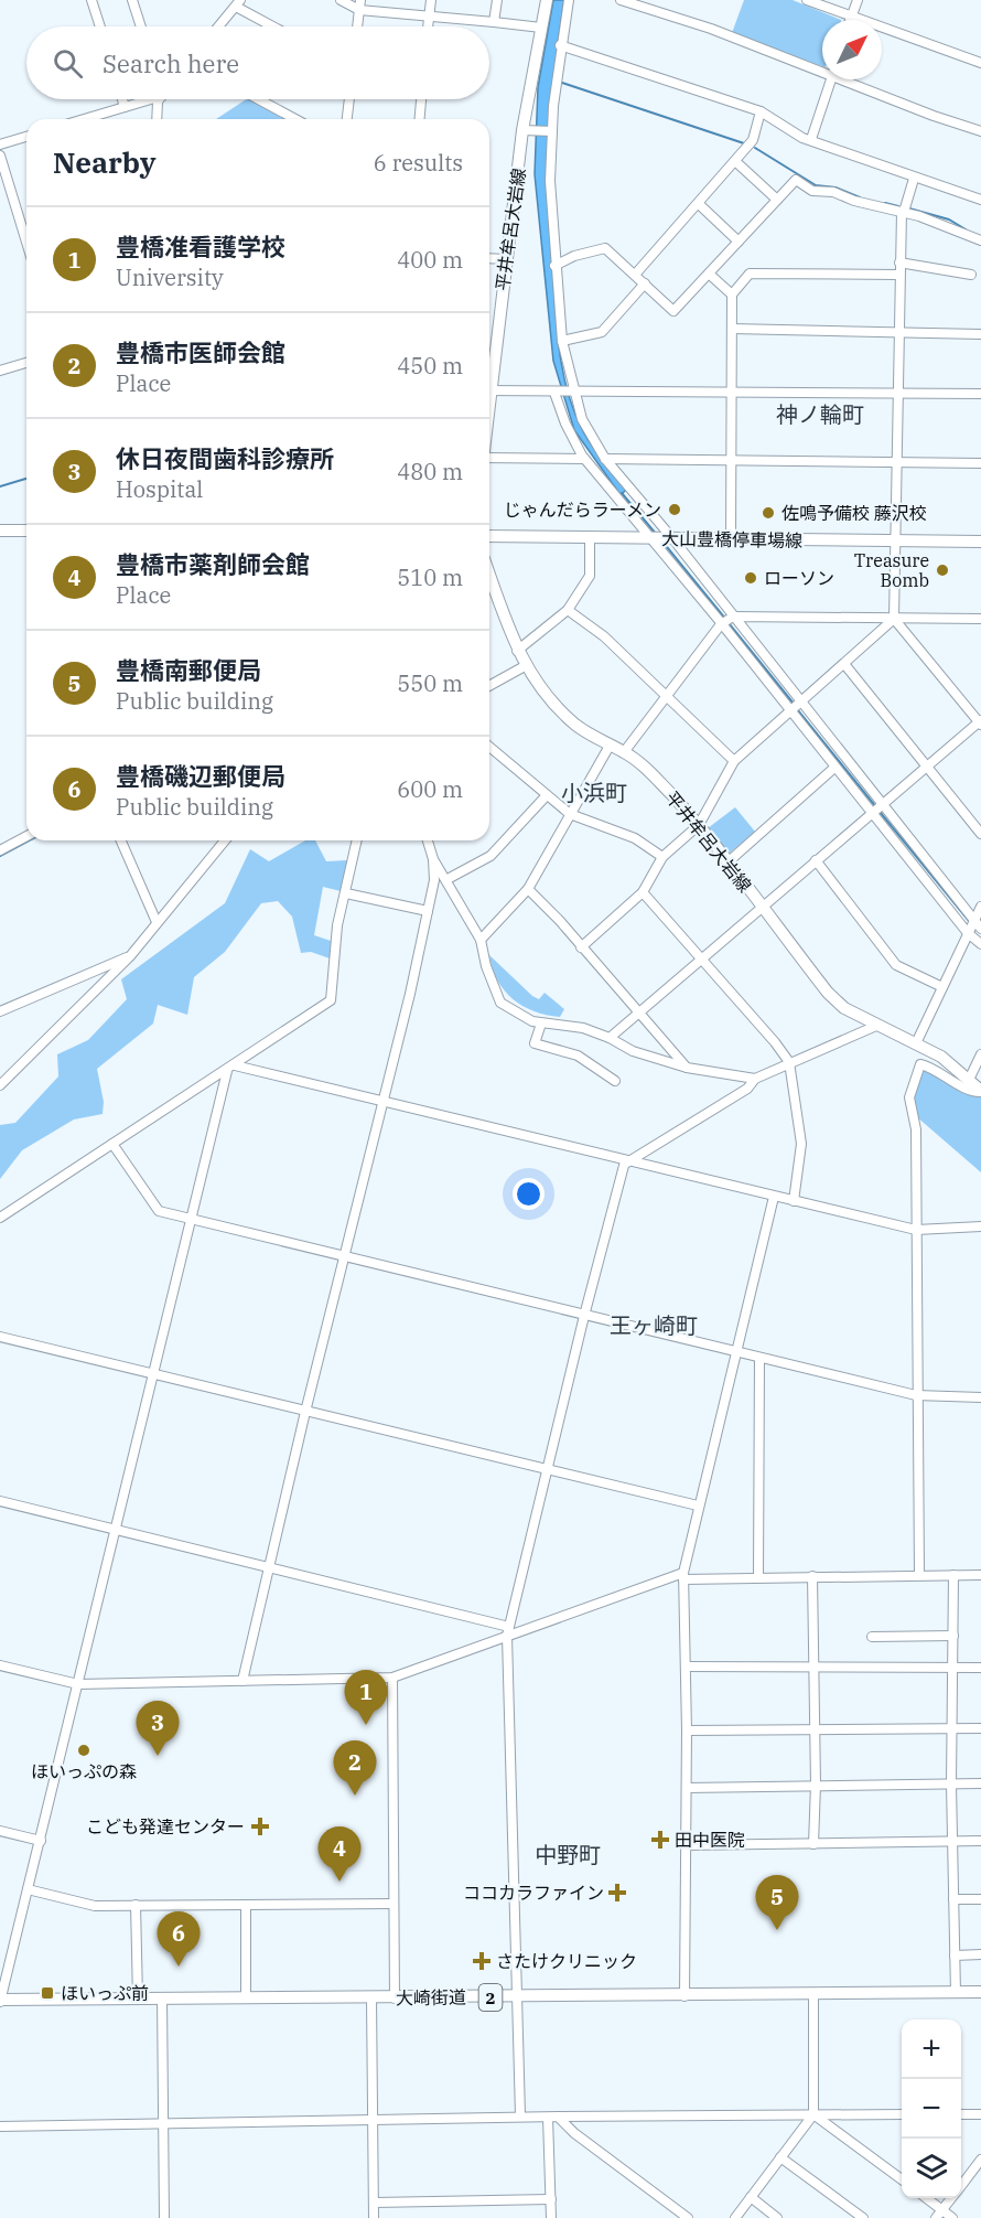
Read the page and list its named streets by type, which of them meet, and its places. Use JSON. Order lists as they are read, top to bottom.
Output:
{
  "streets": {
    "main road": [
      "平井牟呂大岩線",
      "大山豊橋停車場線",
      "大崎街道",
      "2"
    ]
  },
  "districts": [
    "神ノ輪町",
    "小浜町",
    "王ヶ崎町",
    "中野町"
  ],
  "places": {
    "other": [
      "じゃんだらラーメン",
      "佐鳴予備校 藤沢校",
      "Treasure Bomb",
      "ローソン",
      "ほいっぷの森"
    ],
    "health": [
      "こども発達センター",
      "田中医院",
      "ココカラファイン",
      "さたけクリニック"
    ],
    "transit": ["ほいっぷ前"]
  },
  "north": "top right",
  "page": {
    "search": "Search here",
    "heading": ["Nearby", "6 results"],
    "list": [
      {
        "mark": "1",
        "name": "豊橋准看護学校",
        "note": "University",
        "value": "400 m"
      },
      {
        "mark": "2",
        "name": "豊橋市医師会館",
        "note": "Place",
        "value": "450 m"
      },
      {
        "mark": "3",
        "name": "休日夜間歯科診療所",
        "note": "Hospital",
        "value": "480 m"
      },
      {
        "mark": "4",
        "name": "豊橋市薬剤師会館",
        "note": "Place",
        "value": "510 m"
      },
      {
        "mark": "5",
        "name": "豊橋南郵便局",
        "note": "Public building",
        "value": "550 m"
      },
      {
        "mark": "6",
        "name": "豊橋磯辺郵便局",
        "note": "Public building",
        "value": "600 m"
      }
    ],
    "pins": [
      "1",
      "3",
      "2",
      "4",
      "5",
      "6"
    ],
    "map_buttons": ["+", "−"]
  }
}
